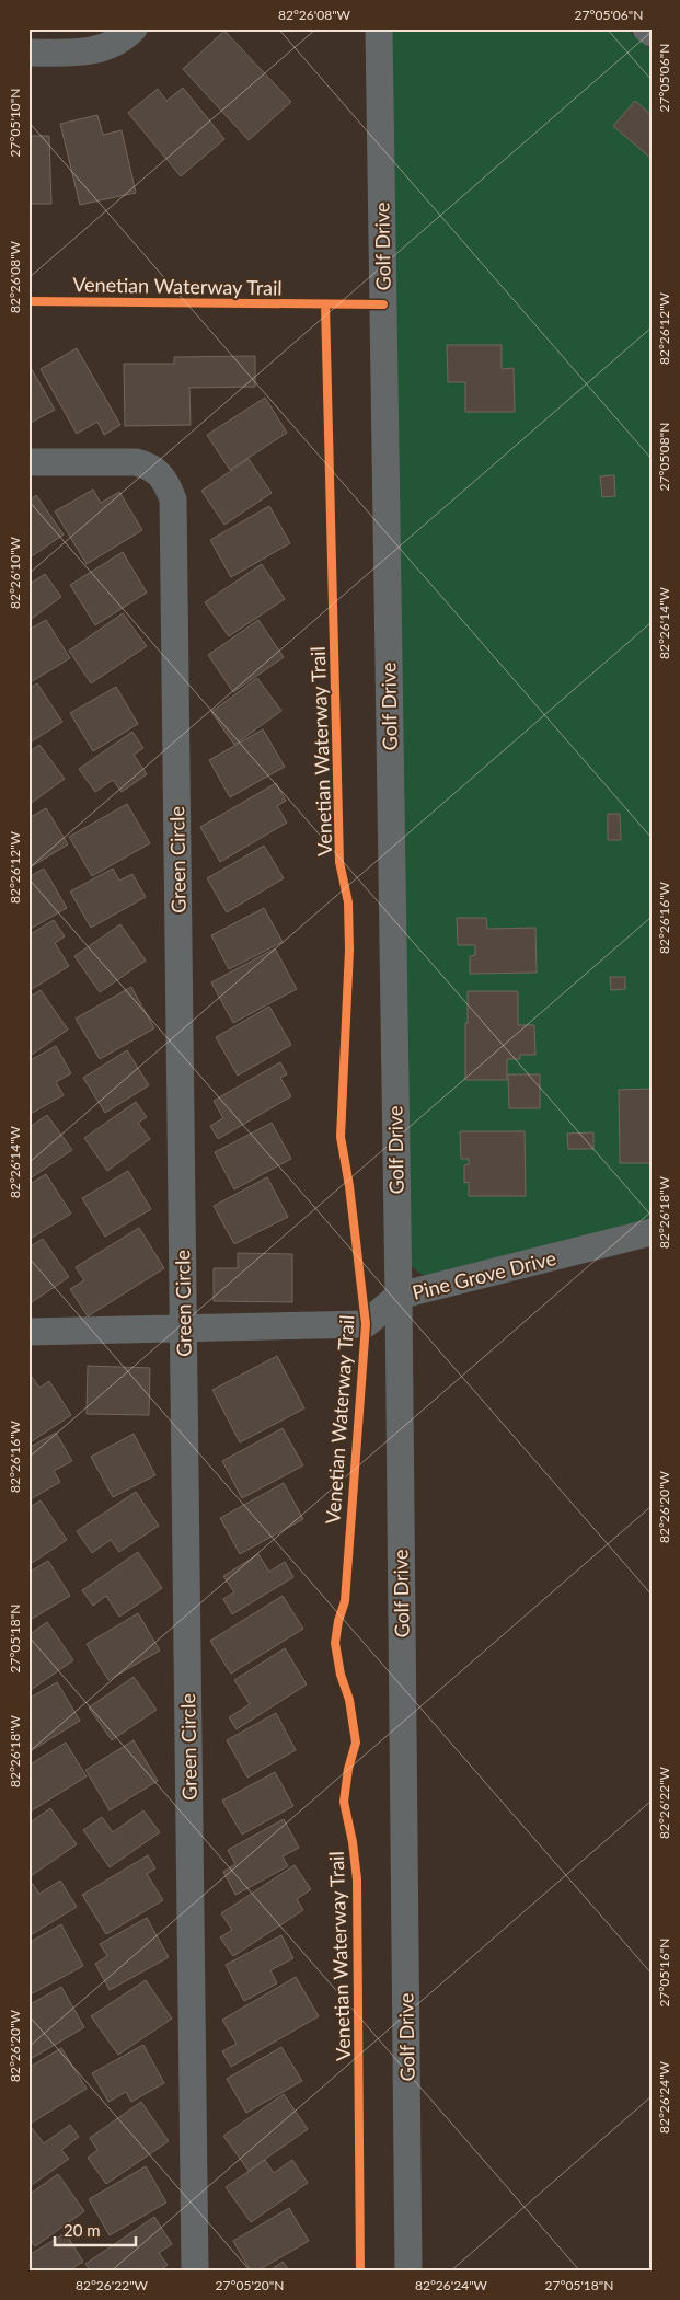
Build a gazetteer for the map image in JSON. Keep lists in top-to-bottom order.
{
  "streets": {
    "street": ["Golf Drive", "Green Circle", "Pine Grove Drive"],
    "cycle path": ["Venetian Waterway Trail"]
  },
  "crossings": [
    ["Golf Drive", "Pine Grove Drive"],
    ["Green Circle", "Pine Grove Drive"]
  ],
  "scale_bar": "20 m",
  "coordinates": [
    "82°26'08\"W",
    "27°05'06\"N",
    "27°05'10\"N",
    "82°26'12\"W",
    "27°05'08\"N",
    "82°26'10\"W",
    "82°26'14\"W",
    "82°26'16\"W",
    "82°26'18\"W",
    "82°26'20\"W",
    "27°05'18\"N",
    "82°26'22\"W",
    "27°05'16\"N",
    "82°26'24\"W",
    "27°05'20\"N"
  ]
}
